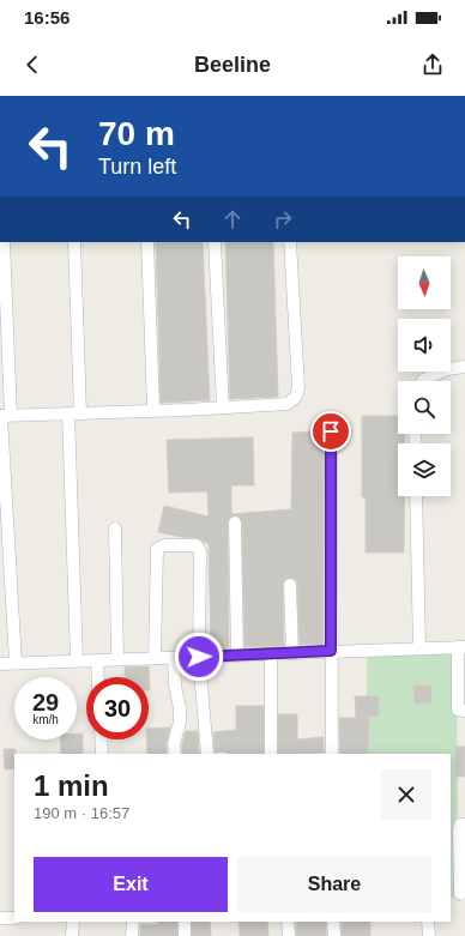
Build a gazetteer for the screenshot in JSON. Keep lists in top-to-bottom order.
{
  "north": "bottom",
  "page": {
    "status": "16:56",
    "header": "Beeline",
    "turn": ["70 m", "Turn left"],
    "speed": "29 km/h",
    "limit": "30",
    "heading": ["1 min", "190 m · 16:57"],
    "buttons": ["Exit", "Share"]
  }
}
